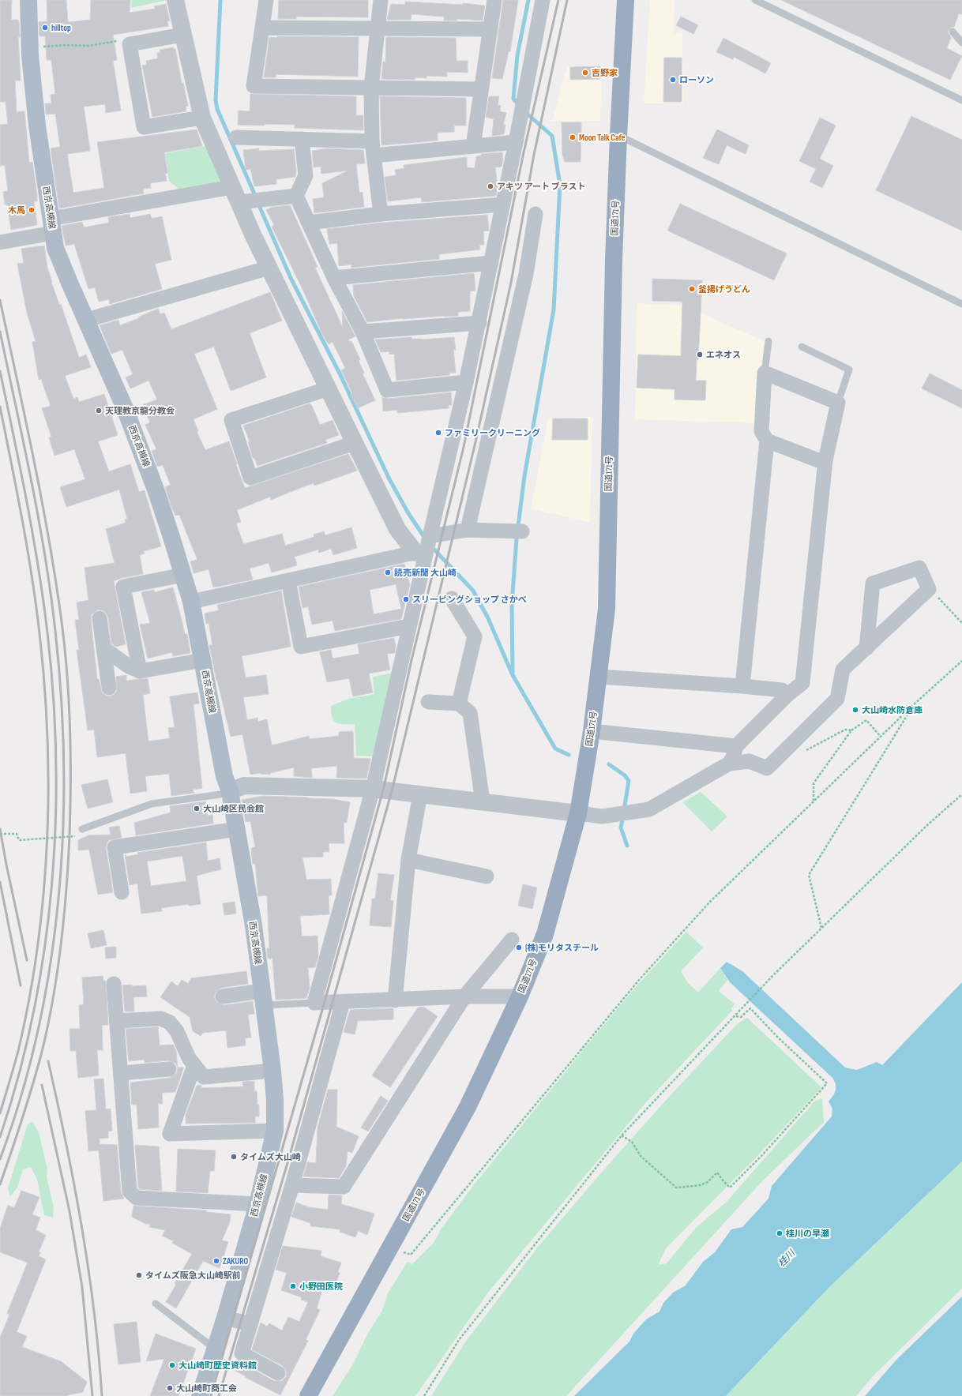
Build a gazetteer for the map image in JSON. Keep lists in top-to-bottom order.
{
  "streets": {
    "highway": ["国道171号"],
    "main road": ["西京高槻線"]
  },
  "water": ["桂川"],
  "places": [
    "hilltop",
    "吉野家",
    "ローソン",
    "Moon Talk Cafe",
    "アキツ アート ブラスト",
    "木馬",
    "釜揚げうどん",
    "エネオス",
    "天理教京龍分教会",
    "ファミリークリーニング",
    "読売新聞 大山崎",
    "スリーピングショップ さかべ",
    "大山崎水防倉庫",
    "大山崎区民会館",
    "(株)モリタスチール",
    "タイムズ大山崎",
    "桂川の早瀬",
    "ZAKURO",
    "タイムズ阪急大山崎駅前",
    "小野田医院",
    "大山崎町歴史資料館",
    "大山崎町商工会"
  ]
}
